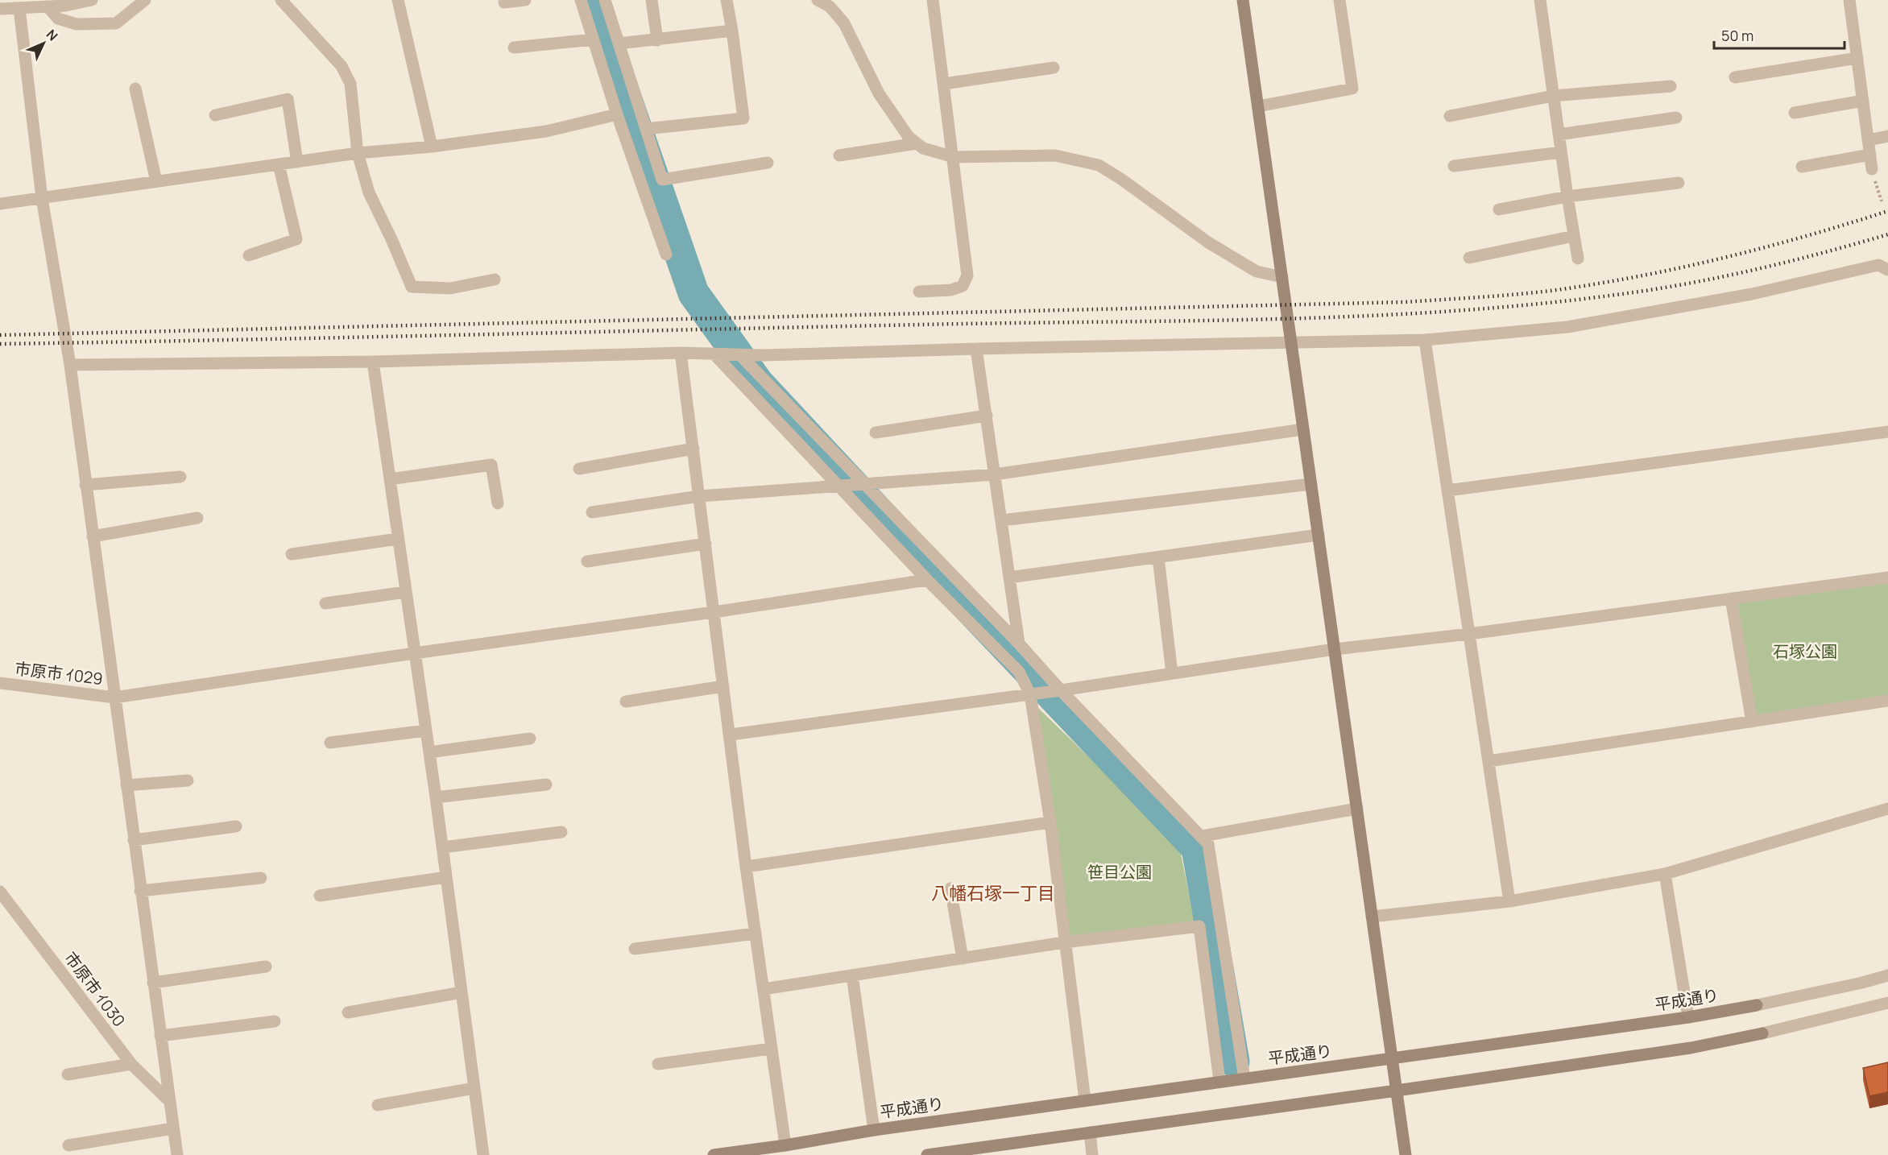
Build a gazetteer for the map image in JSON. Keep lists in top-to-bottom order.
{
  "streets": {
    "street": ["市原市 ｲ029", "市原市 ｲ030", "平成通り"]
  },
  "districts": ["八幡石塚一丁目"],
  "parks": ["石塚公園", "笹目公園"],
  "scale_bar": "50 m",
  "north": "top right"
}
